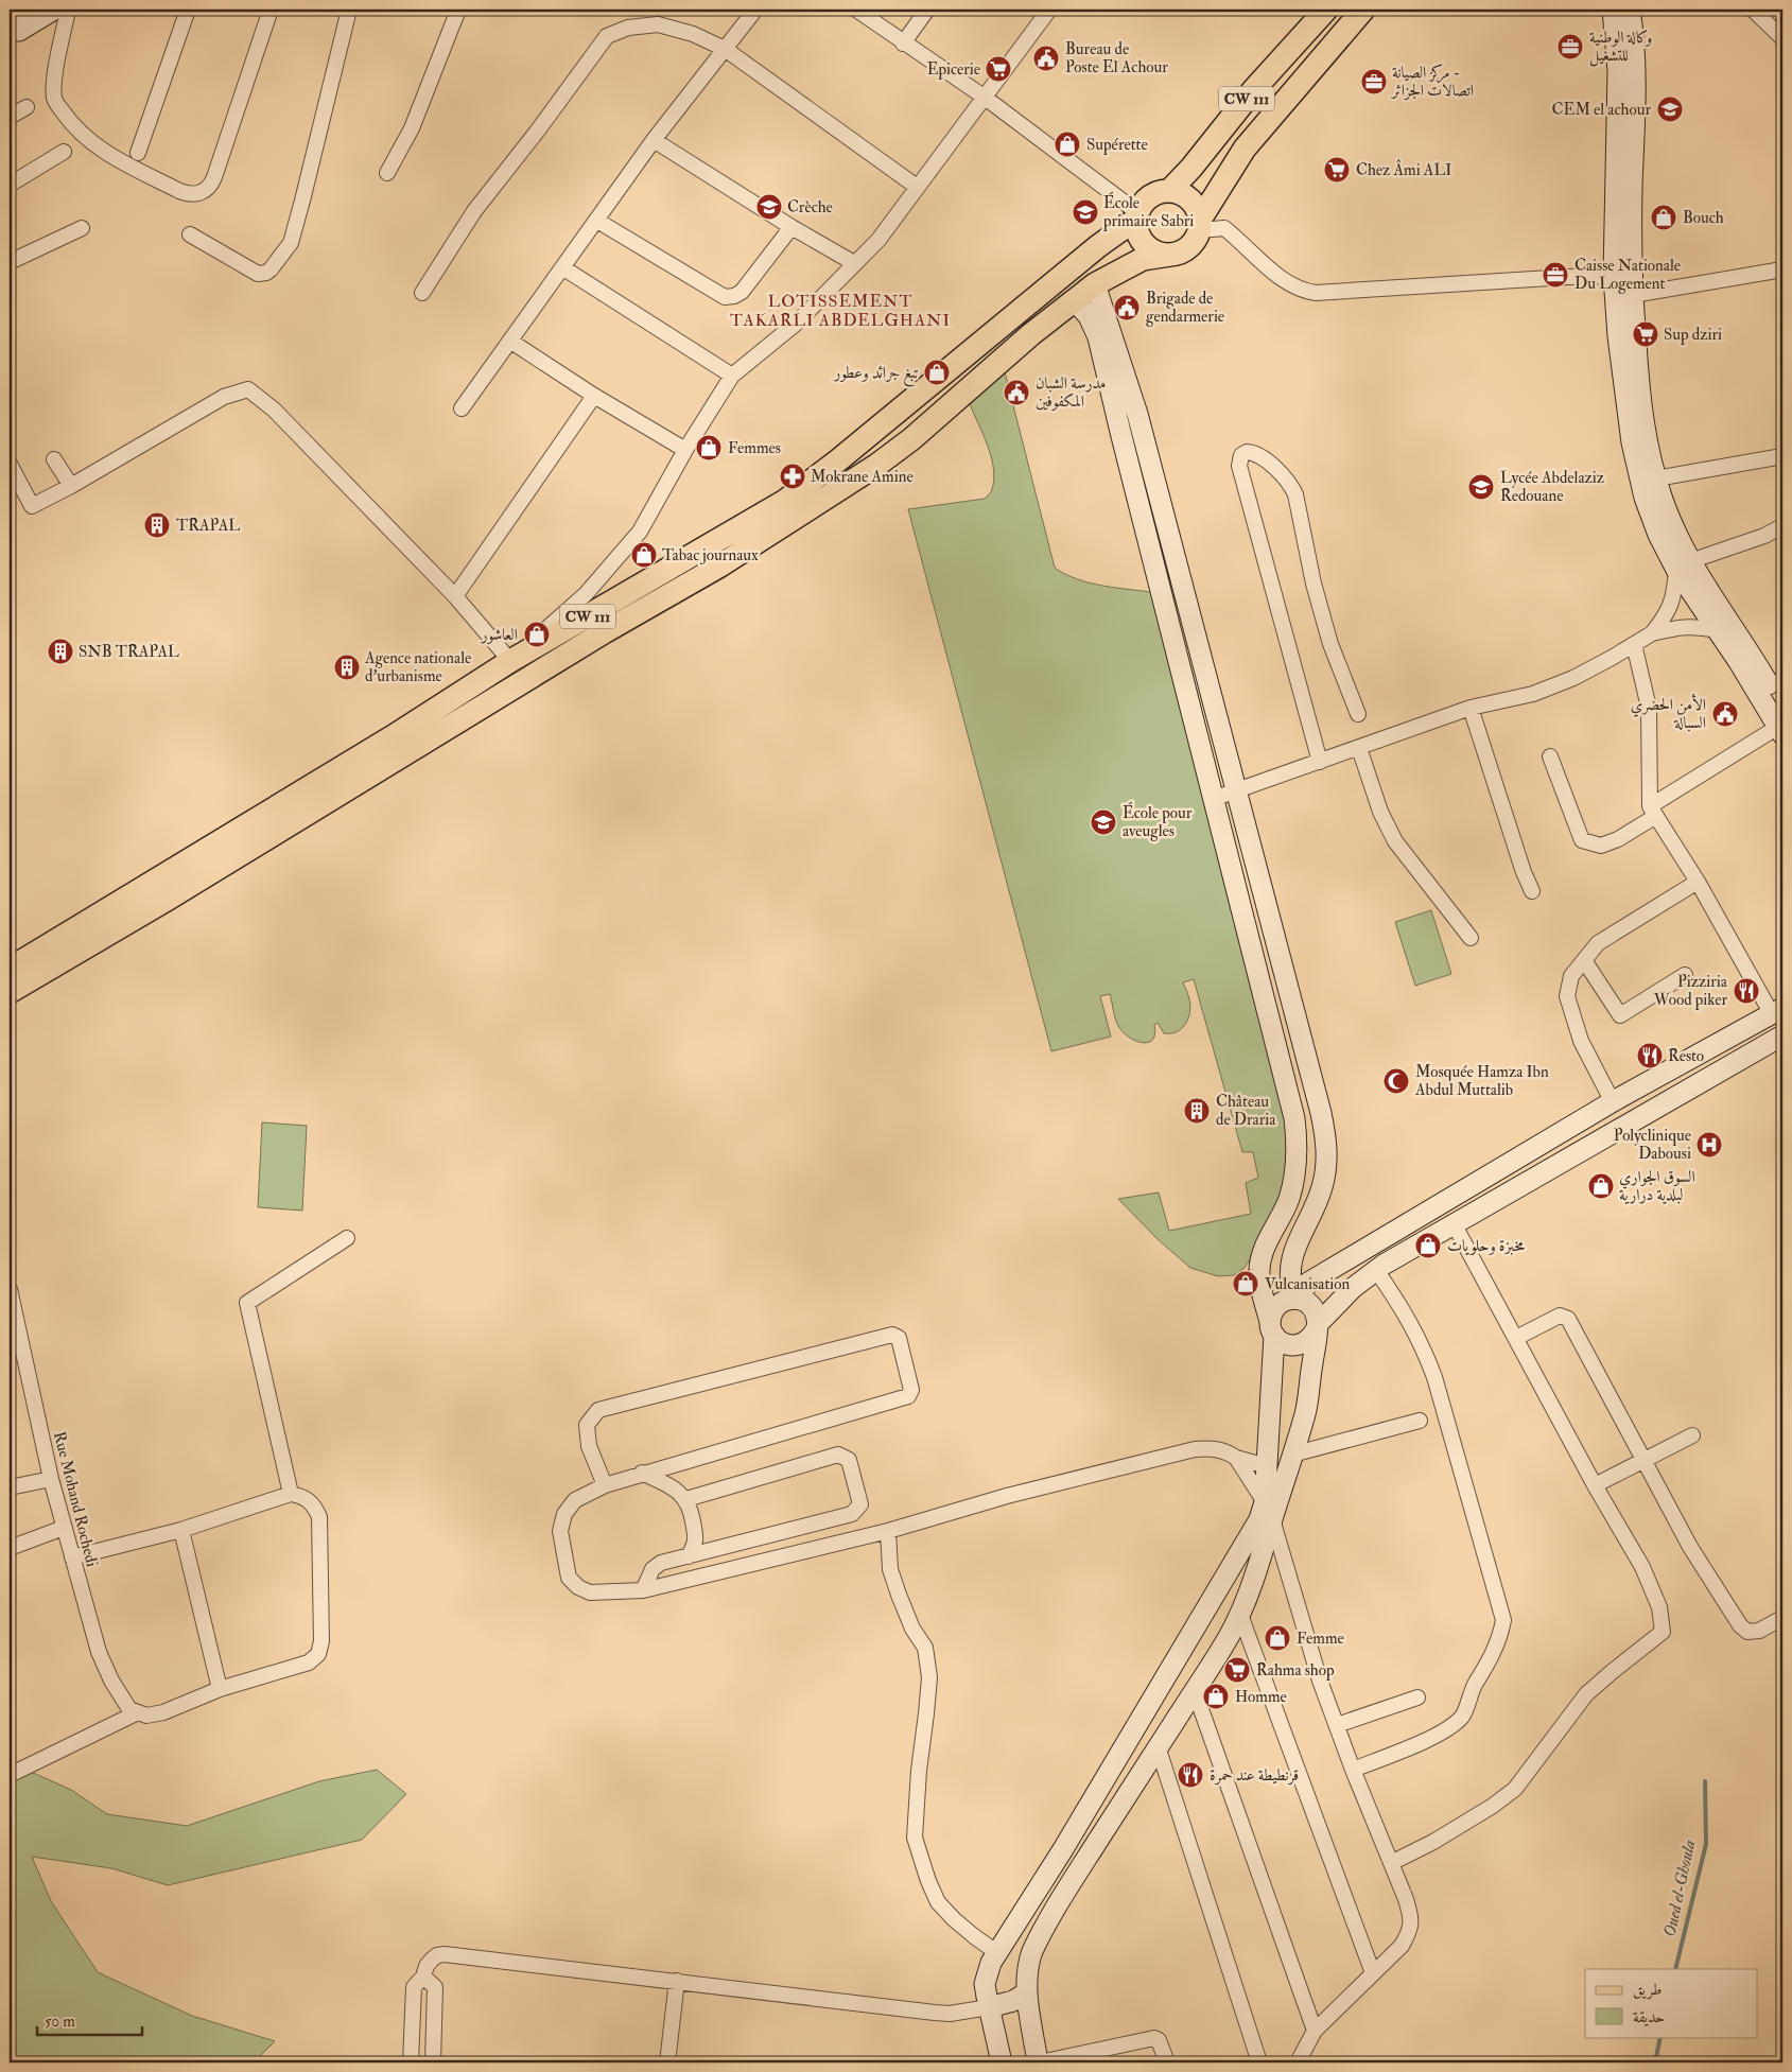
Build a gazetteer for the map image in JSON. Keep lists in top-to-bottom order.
{
  "streets": {
    "main road": ["CW 111"],
    "street": ["Rue Mohand Rochedi"]
  },
  "districts": ["LOTISSEMENT TAKARLI ABDELGHANI"],
  "water": ["Oued el-Ghoula"],
  "places": {
    "office": ["وكالة الوطنية للتشغيل", "مركز الصيانة - اتصالات الجزائر", "Caisse Nationale Du Logement"],
    "public building": [
      "Bureau de Poste El Achour",
      "Brigade de gendarmerie",
      "مدرسة الشبان المكفوفين",
      "الأمن الحضري السبالة"
    ],
    "supermarket": [
      "Epicerie",
      "Chez Âmi ALI",
      "Sup dziri",
      "Rahma shop"
    ],
    "school or university": [
      "CEM el achour",
      "Crèche",
      "École primaire Sabri",
      "Lycée Abdelaziz Redouane",
      "École pour aveugles"
    ],
    "shop": [
      "Supérette",
      "Bouch",
      "تبغ جرائد وعطور",
      "Femmes",
      "Tabac journaux",
      "العاشور",
      "السوق الجواري لبلدية درارية",
      "مخبزة وحلويات",
      "Vulcanisation",
      "Femme",
      "Homme"
    ],
    "pharmacy": ["Mokrane Amine"],
    "building": [
      "TRAPAL",
      "SNB TRAPAL",
      "Agence nationale d'urbanisme",
      "Château de Draria"
    ],
    "restaurant": ["Pizziria Wood piker", "Resto", "قرنطيطة عند حمرة"],
    "mosque": ["Mosquée Hamza Ibn Abdul Muttalib"],
    "hospital": ["Polyclinique Dabousi"]
  },
  "legend": ["طريق", "حديقة"],
  "scale_bar": "50 m"
}
